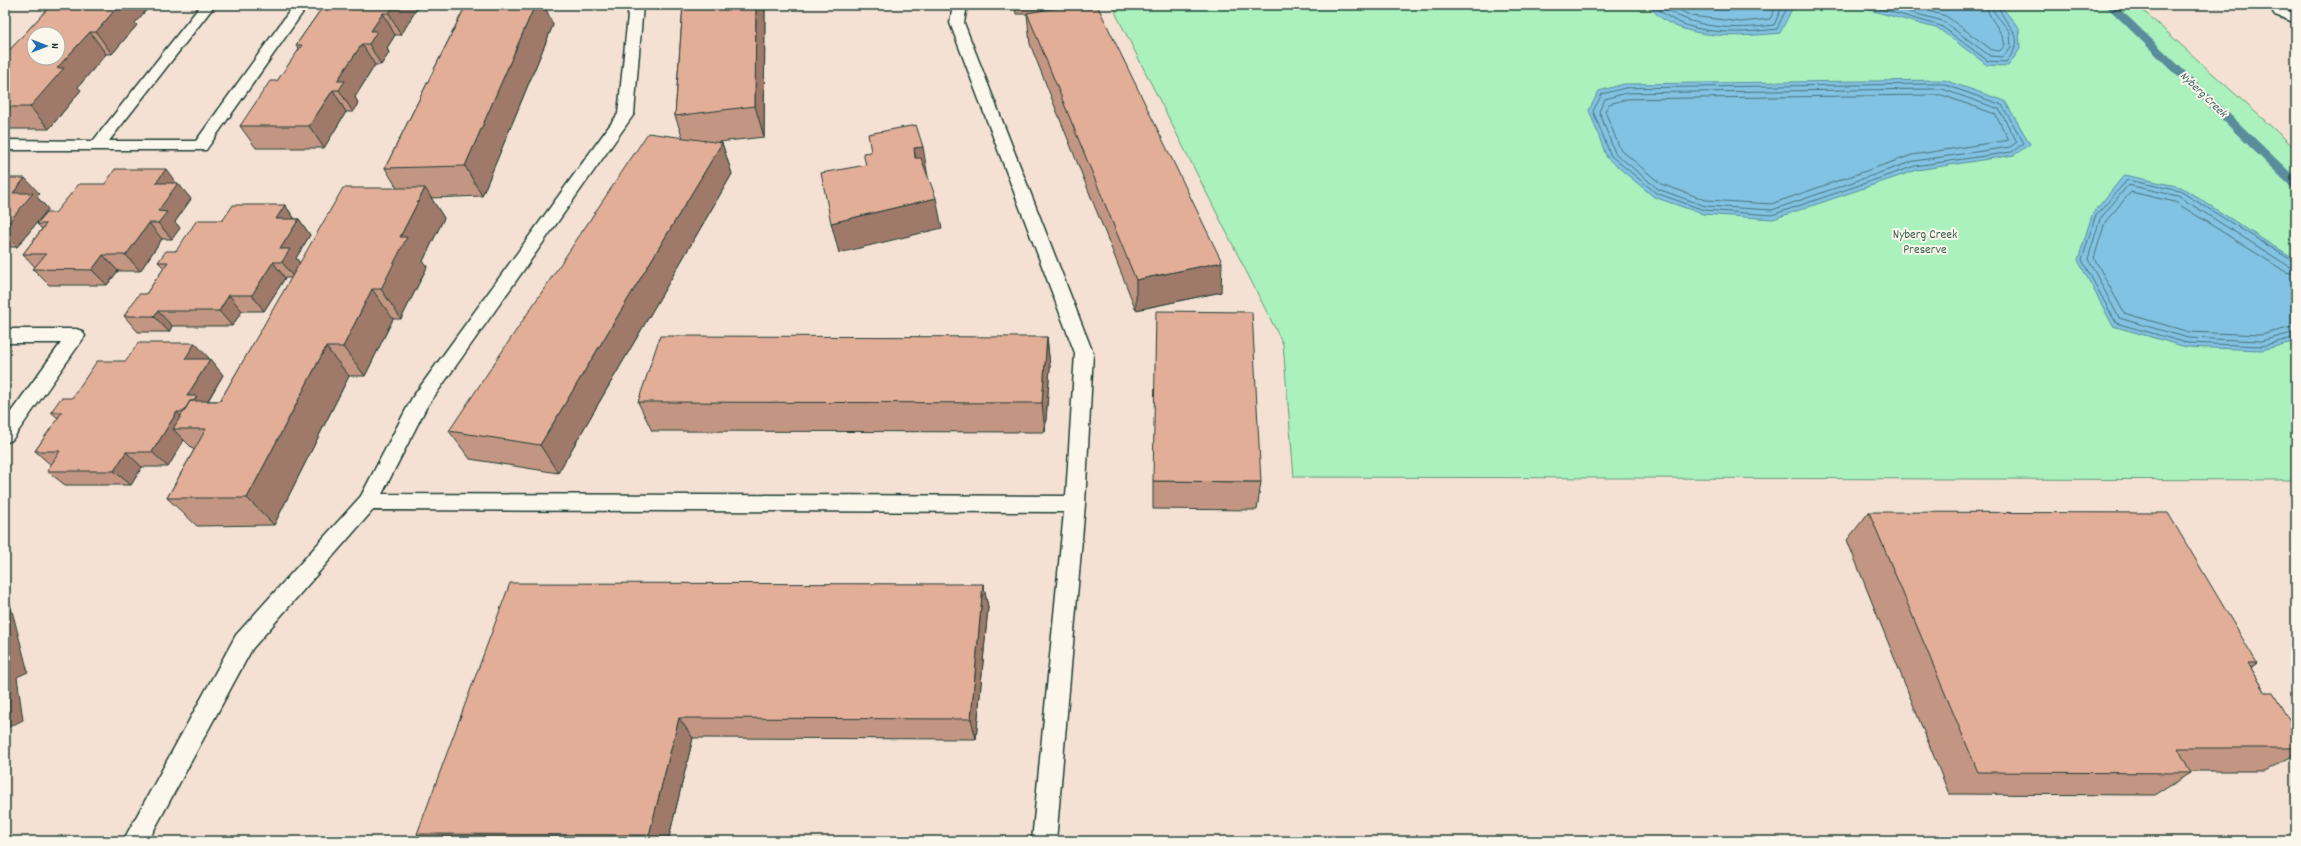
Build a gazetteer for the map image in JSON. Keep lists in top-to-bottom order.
{
  "water": ["Nyberg Creek"],
  "parks": ["Nyberg Creek Preserve"],
  "north": "right"
}
